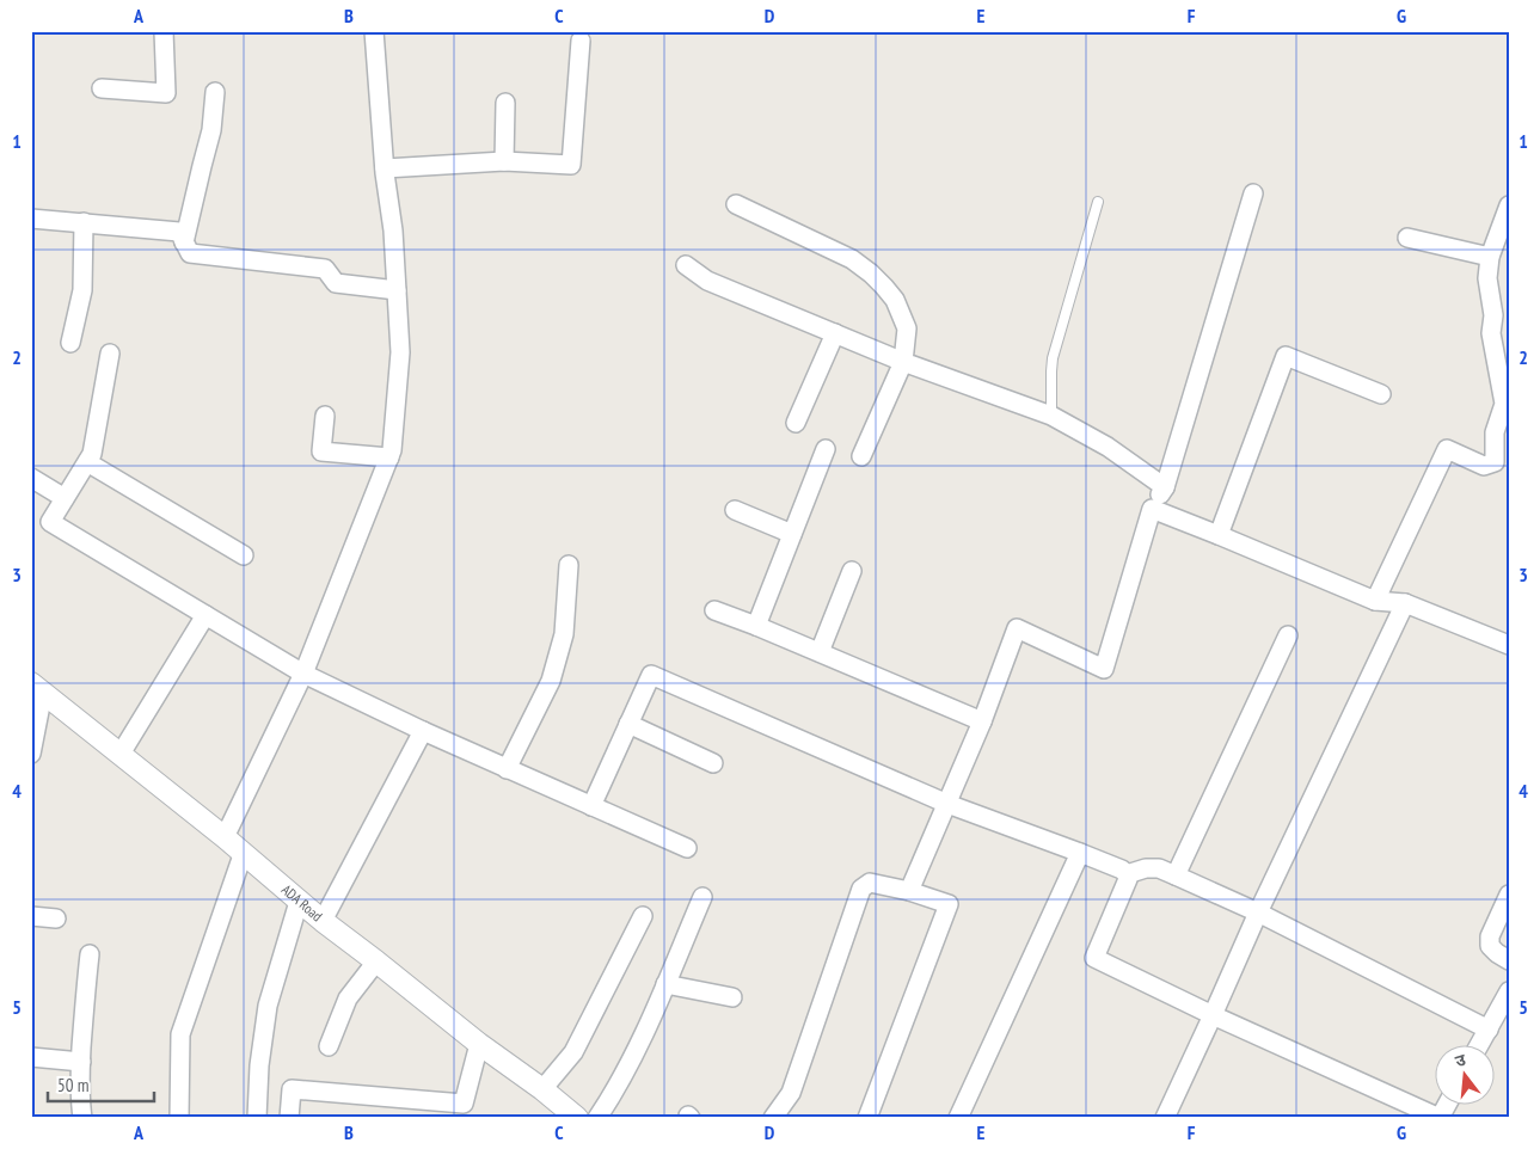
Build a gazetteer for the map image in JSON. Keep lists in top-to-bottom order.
{
  "streets": {
    "street": ["ADA Road"]
  },
  "scale_bar": "50 m",
  "north": "top",
  "grid": {
    "columns": [
      "A",
      "B",
      "C",
      "D",
      "E",
      "F",
      "G"
    ],
    "rows": [
      "1",
      "2",
      "3",
      "4",
      "5"
    ]
  }
}
